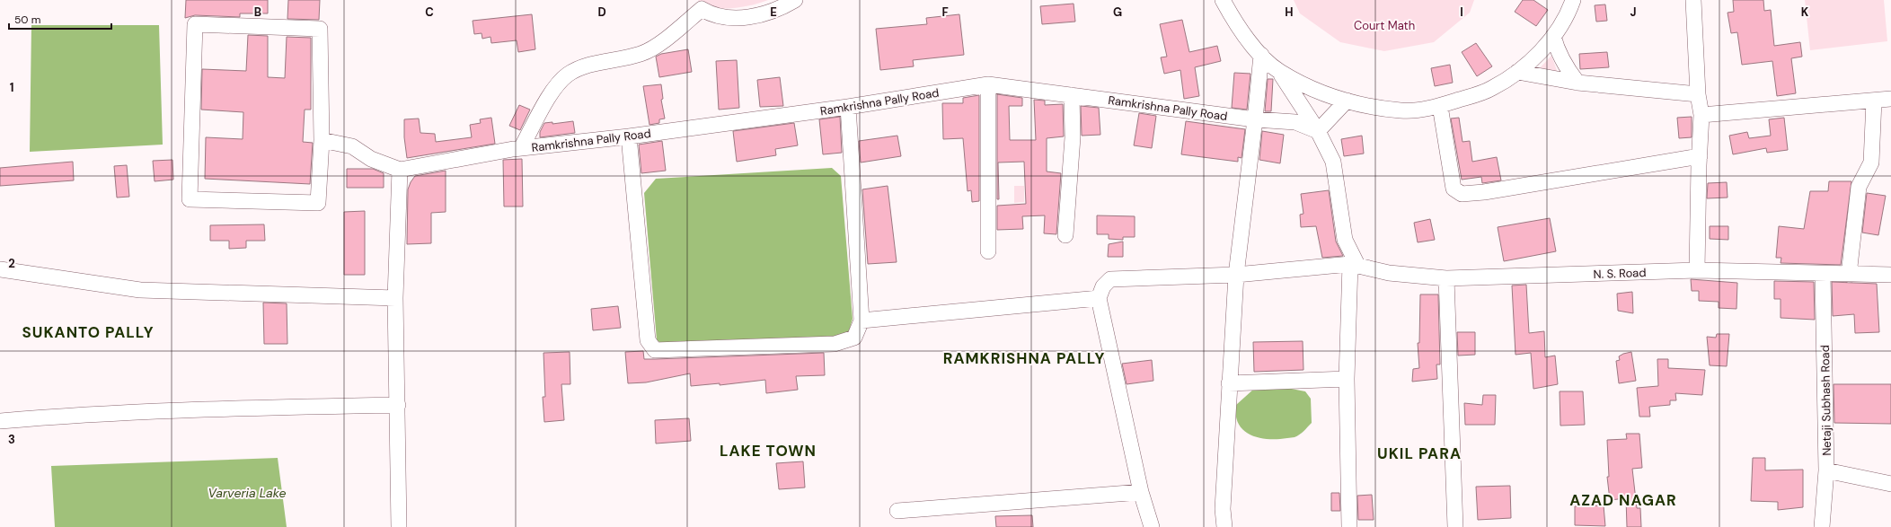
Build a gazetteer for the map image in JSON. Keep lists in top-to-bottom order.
{
  "streets": {
    "street": ["Ramkrishna Pally Road", "N. S. Road", "Netaji Subhash Road"]
  },
  "crossings": [
    ["N. S. Road", "Netaji Subhash Road"]
  ],
  "districts": [
    "SUKANTO PALLY",
    "RAMKRISHNA PALLY",
    "LAKE TOWN",
    "UKIL PARA",
    "AZAD NAGAR"
  ],
  "water": ["Varveria Lake"],
  "parks": ["Court Math"],
  "scale_bar": "50 m",
  "grid": {
    "columns": [
      "B",
      "C",
      "D",
      "E",
      "F",
      "G",
      "H",
      "I",
      "J",
      "K"
    ],
    "rows": ["1", "2", "3"]
  }
}
